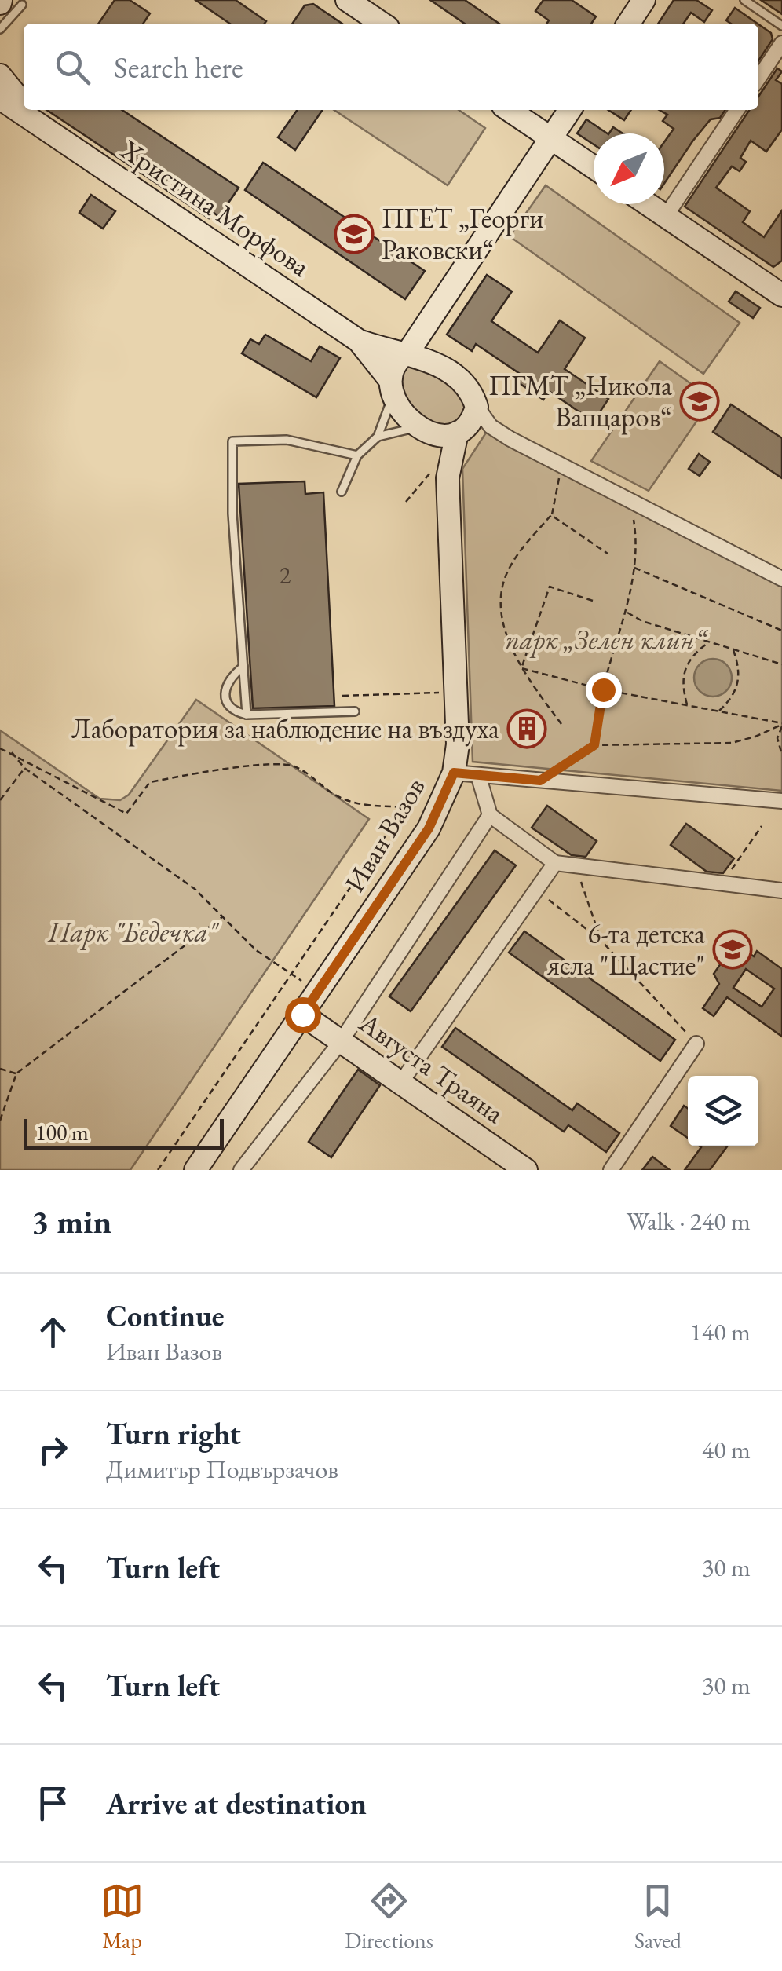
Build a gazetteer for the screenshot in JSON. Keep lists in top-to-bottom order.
{
  "streets": {
    "main road": ["Христина Морфова", "Иван Вазов", "Августа Траяна"]
  },
  "crossings": [
    ["Христина Морфова", "Иван Вазов"],
    ["Иван Вазов", "Августа Траяна"]
  ],
  "parks": ["парк „Зелен клин“", "Парк \"Бедечка\""],
  "places": {
    "school or university": ["ПГЕТ „Георги Раковски“", "ПГМТ „Никола Вапцаров“", "6-та детска ясла \"Щастие\""],
    "building": ["Лаборатория за наблюдение на въздуха"]
  },
  "house_numbers": ["2"],
  "scale_bar": "100 m",
  "north": "bottom left",
  "page": {
    "search": "Search here",
    "scale": "100 m",
    "heading": ["3 min", "Walk · 240 m"],
    "list": [
      ["Continue", "Иван Вазов", "140 m"],
      ["Turn right", "Димитър Подвързачов", "40 m"],
      ["Turn left", "30 m"],
      ["Turn left", "30 m"],
      "Arrive at destination"
    ],
    "nav": ["Map", "Directions", "Saved"]
  }
}
